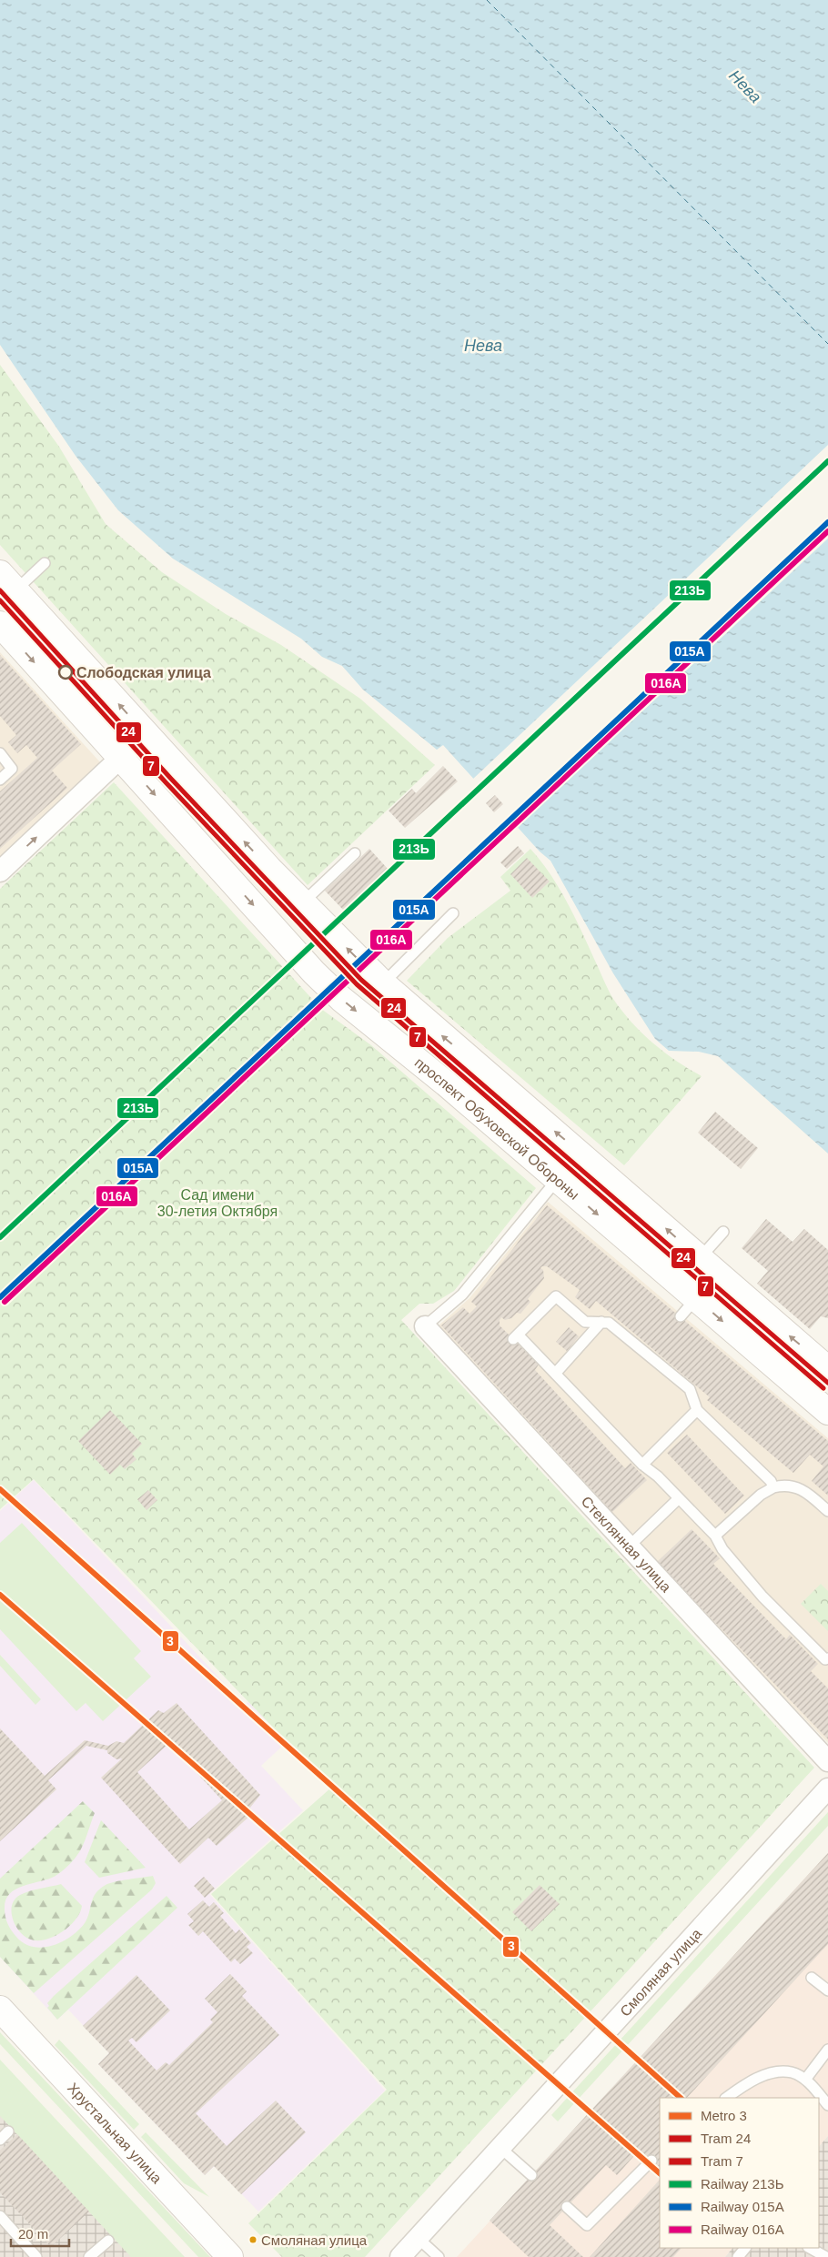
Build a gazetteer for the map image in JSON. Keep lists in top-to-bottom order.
{
  "streets": {
    "main road": ["проспект Обуховской Обороны", "Хрустальная улица"],
    "street": ["Стеклянная улица", "Смоляная улица"]
  },
  "water": ["Нева"],
  "parks": ["Сад имени 30-летия Октября"],
  "places": ["Слободская улица", "Смоляная улица"],
  "lines": [
    "rail line 213Ь",
    "rail line 015А",
    "rail line 016А",
    "tram line 24",
    "tram line 7",
    "metro line 3"
  ],
  "legend": [
    "Metro 3",
    "Tram 24",
    "Tram 7",
    "Railway 213Ь",
    "Railway 015А",
    "Railway 016А"
  ],
  "scale_bar": "20 m"
}
